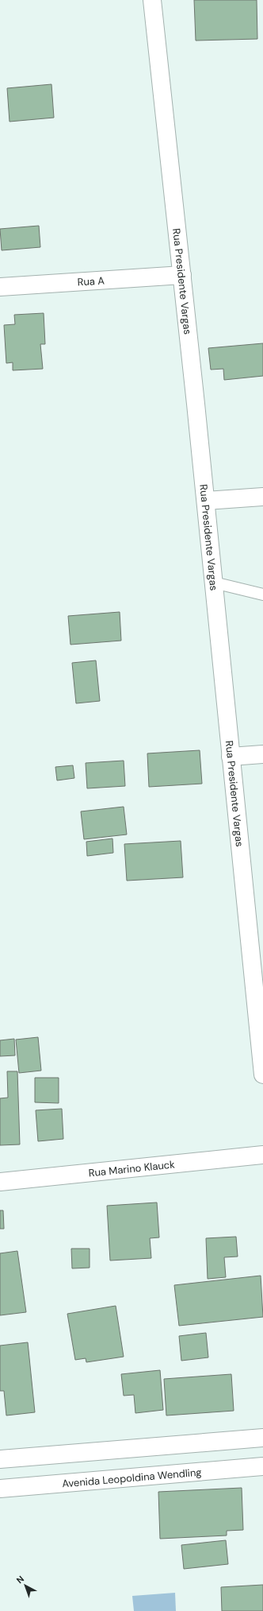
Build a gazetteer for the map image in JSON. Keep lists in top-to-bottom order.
{
  "streets": {
    "main road": [
      "Rua A",
      "Rua Presidente Vargas",
      "Rua Marino Klauck",
      "Avenida Leopoldina Wendling"
    ]
  },
  "crossings": [
    ["Rua A", "Rua Presidente Vargas"]
  ],
  "north": "top left"
}
